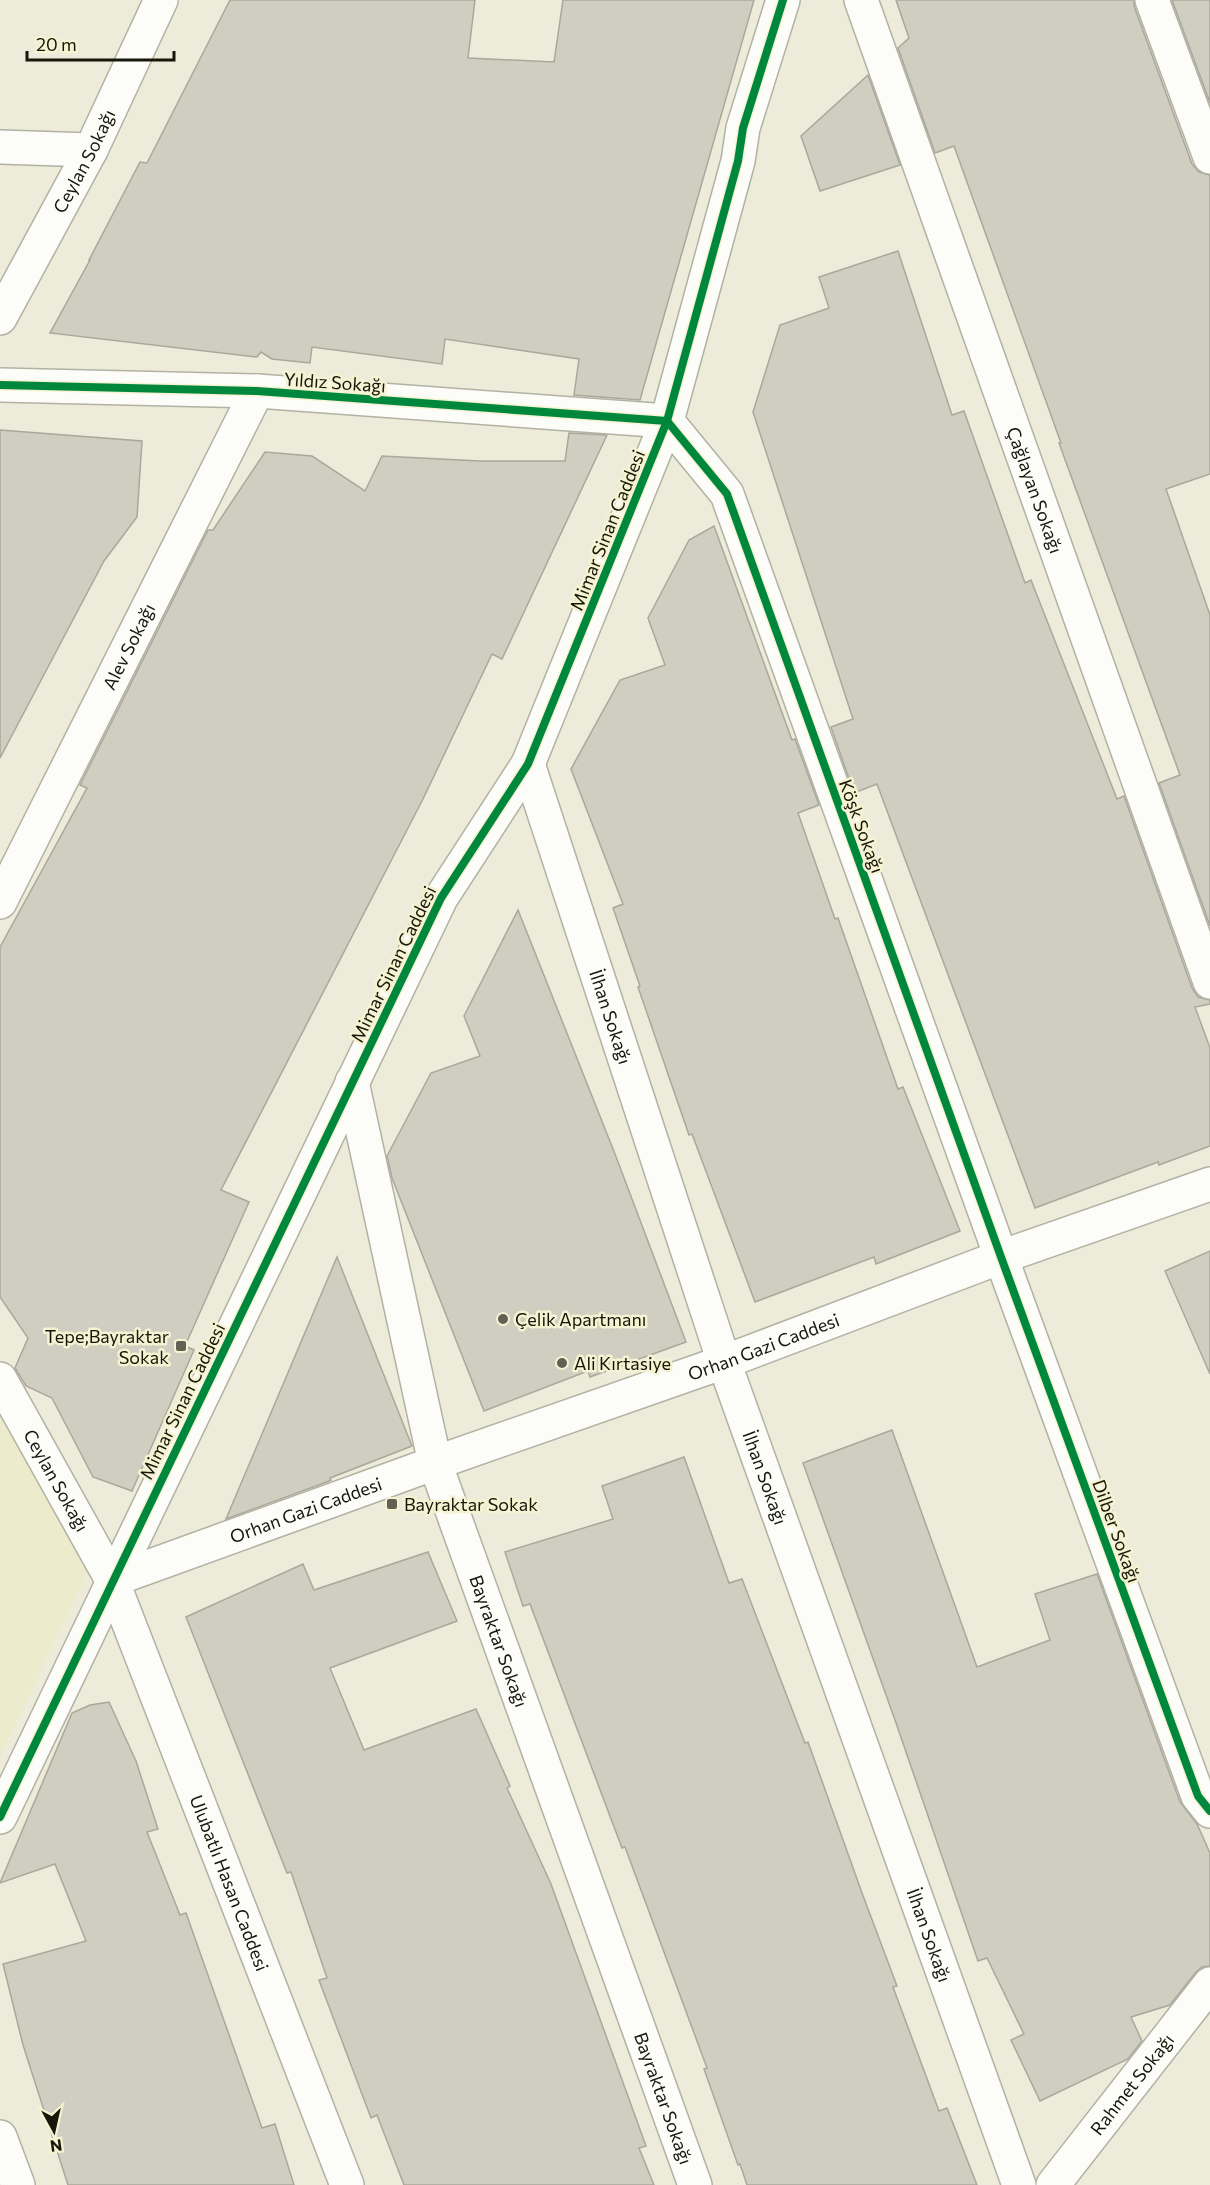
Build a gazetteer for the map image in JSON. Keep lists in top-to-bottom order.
{
  "streets": {
    "street": [
      "Ceylan Sokağı",
      "Yıldız Sokağı",
      "Çağlayan Sokağı",
      "Mimar Sinan Caddesi",
      "Alev Sokağı",
      "Köşk Sokağı",
      "İlhan Sokağı",
      "Orhan Gazi Caddesi",
      "Dilber Sokağı",
      "Bayraktar Sokağı",
      "Ulubatlı Hasan Caddesi",
      "Rahmet Sokağı"
    ]
  },
  "crossings": [
    ["Ceylan Sokağı", "Mimar Sinan Caddesi"],
    ["Ceylan Sokağı", "Orhan Gazi Caddesi"],
    ["Ceylan Sokağı", "Ulubatlı Hasan Caddesi"],
    ["Yıldız Sokağı", "Mimar Sinan Caddesi"],
    ["Yıldız Sokağı", "Alev Sokağı"],
    ["Yıldız Sokağı", "Köşk Sokağı"],
    ["Mimar Sinan Caddesi", "Köşk Sokağı"],
    ["Mimar Sinan Caddesi", "İlhan Sokağı"],
    ["Mimar Sinan Caddesi", "Orhan Gazi Caddesi"],
    ["Mimar Sinan Caddesi", "Bayraktar Sokağı"],
    ["Mimar Sinan Caddesi", "Ulubatlı Hasan Caddesi"],
    ["Köşk Sokağı", "Orhan Gazi Caddesi"],
    ["Köşk Sokağı", "Dilber Sokağı"],
    ["İlhan Sokağı", "Orhan Gazi Caddesi"],
    ["Orhan Gazi Caddesi", "Dilber Sokağı"],
    ["Orhan Gazi Caddesi", "Bayraktar Sokağı"],
    ["Orhan Gazi Caddesi", "Ulubatlı Hasan Caddesi"]
  ],
  "places": {
    "other": ["Çelik Apartmanı", "Ali Kırtasiye"],
    "transit": ["Tepe;Bayraktar Sokak", "Bayraktar Sokak"]
  },
  "scale_bar": "20 m",
  "north": "bottom"
}
